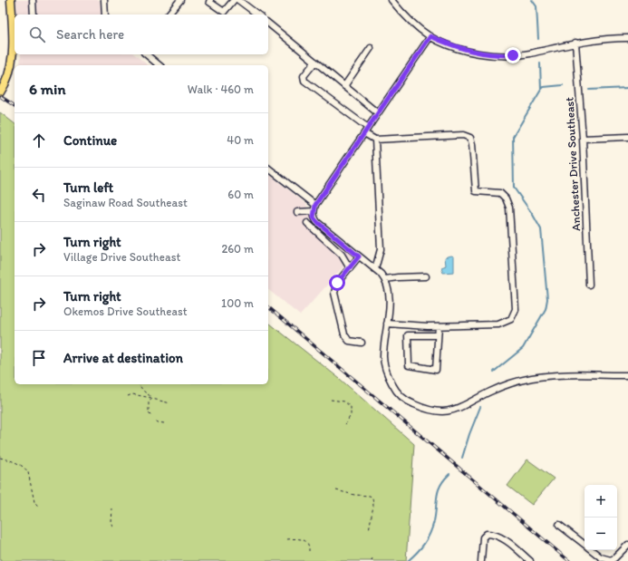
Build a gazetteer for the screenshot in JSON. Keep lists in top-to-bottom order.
{
  "streets": {
    "street": ["Anchester Drive Southeast"]
  },
  "page": {
    "search": "Search here",
    "heading": ["6 min", "Walk · 460 m"],
    "list": [
      ["Continue", "40 m"],
      ["Turn left", "Saginaw Road Southeast", "60 m"],
      ["Turn right", "Village Drive Southeast", "260 m"],
      ["Turn right", "Okemos Drive Southeast", "100 m"],
      "Arrive at destination"
    ],
    "map_buttons": ["+", "−"]
  }
}
